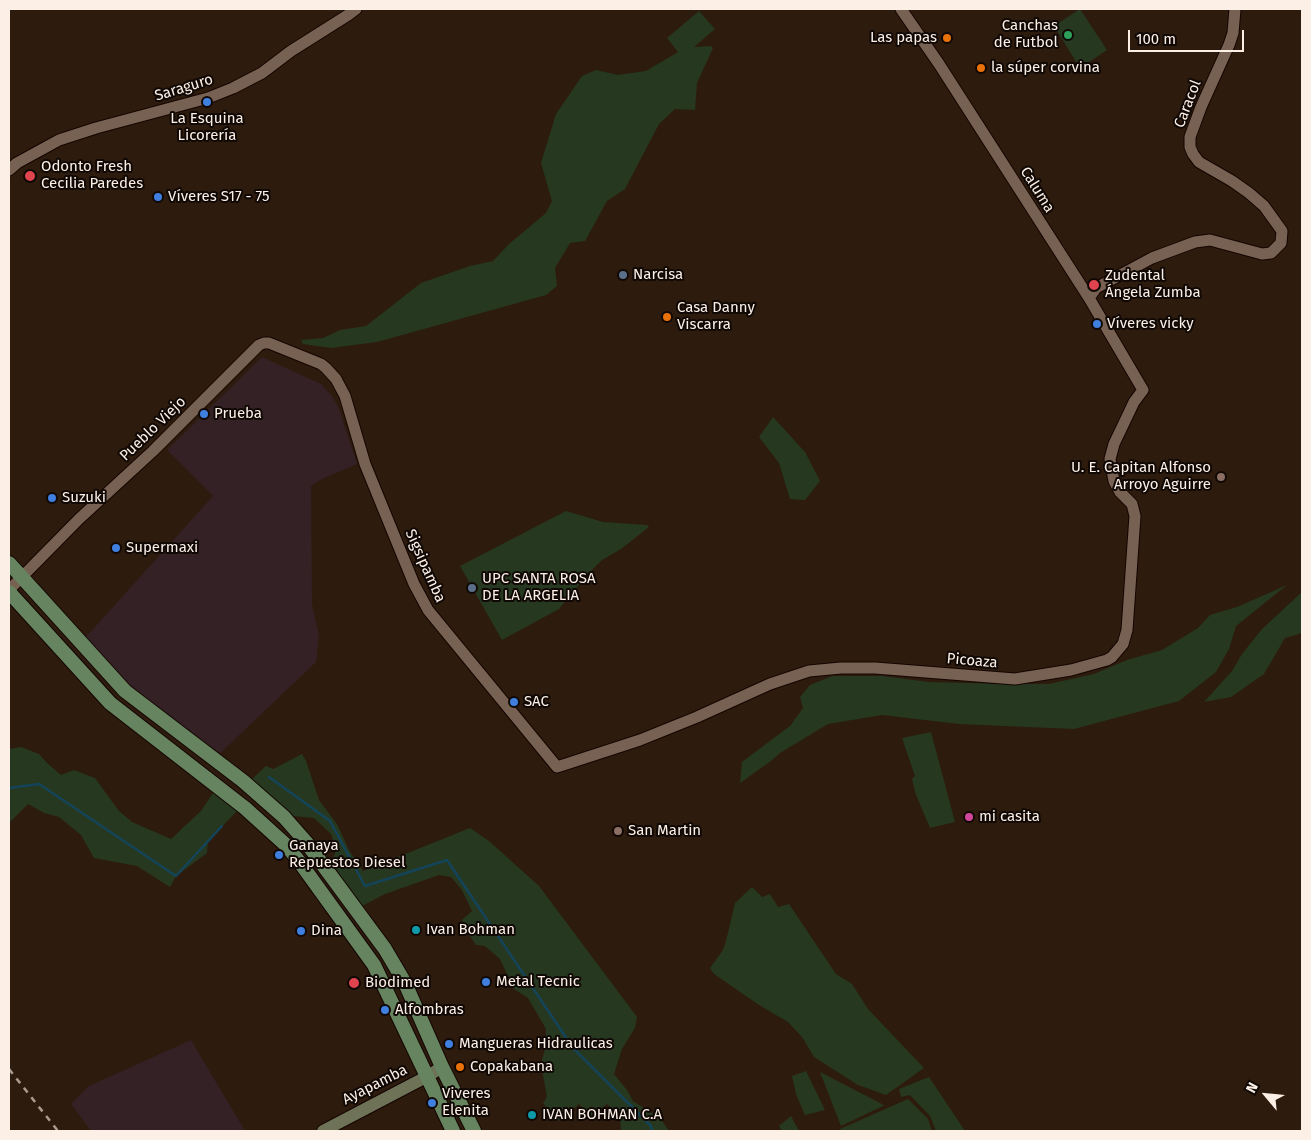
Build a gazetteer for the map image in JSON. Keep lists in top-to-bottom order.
{
  "streets": {
    "main road": ["Ayapamba"],
    "street": [
      "Saraguro",
      "Caracol",
      "Caluma",
      "Pueblo Viejo",
      "Sigsipamba",
      "Picoaza"
    ]
  },
  "crossings": [
    ["Caracol", "Caluma"],
    ["Caluma", "Picoaza"],
    ["Pueblo Viejo", "Sigsipamba"],
    ["Sigsipamba", "Picoaza"]
  ],
  "places": [
    "Canchas de Futbol",
    "Las papas",
    "la súper corvina",
    "La Esquina Licorería",
    "Odonto Fresh Cecilia Paredes",
    "Víveres S17 - 75",
    "Narcisa",
    "Zudental Ángela Zumba",
    "Casa Danny Viscarra",
    "Víveres vicky",
    "Prueba",
    "U. E. Capitan Alfonso Arroyo Aguirre",
    "Suzuki",
    "Supermaxi",
    "UPC SANTA ROSA DE LA ARGELIA",
    "SAC",
    "mi casita",
    "San Martin",
    "Ganaya Repuestos Diesel",
    "Ivan Bohman",
    "Dina",
    "Metal Tecnic",
    "Biodimed",
    "Alfombras",
    "Mangueras Hidraulicas",
    "Copakabana",
    "Viveres Elenita",
    "IVAN BOHMAN C.A"
  ],
  "scale_bar": "100 m",
  "north": "top left"
}
